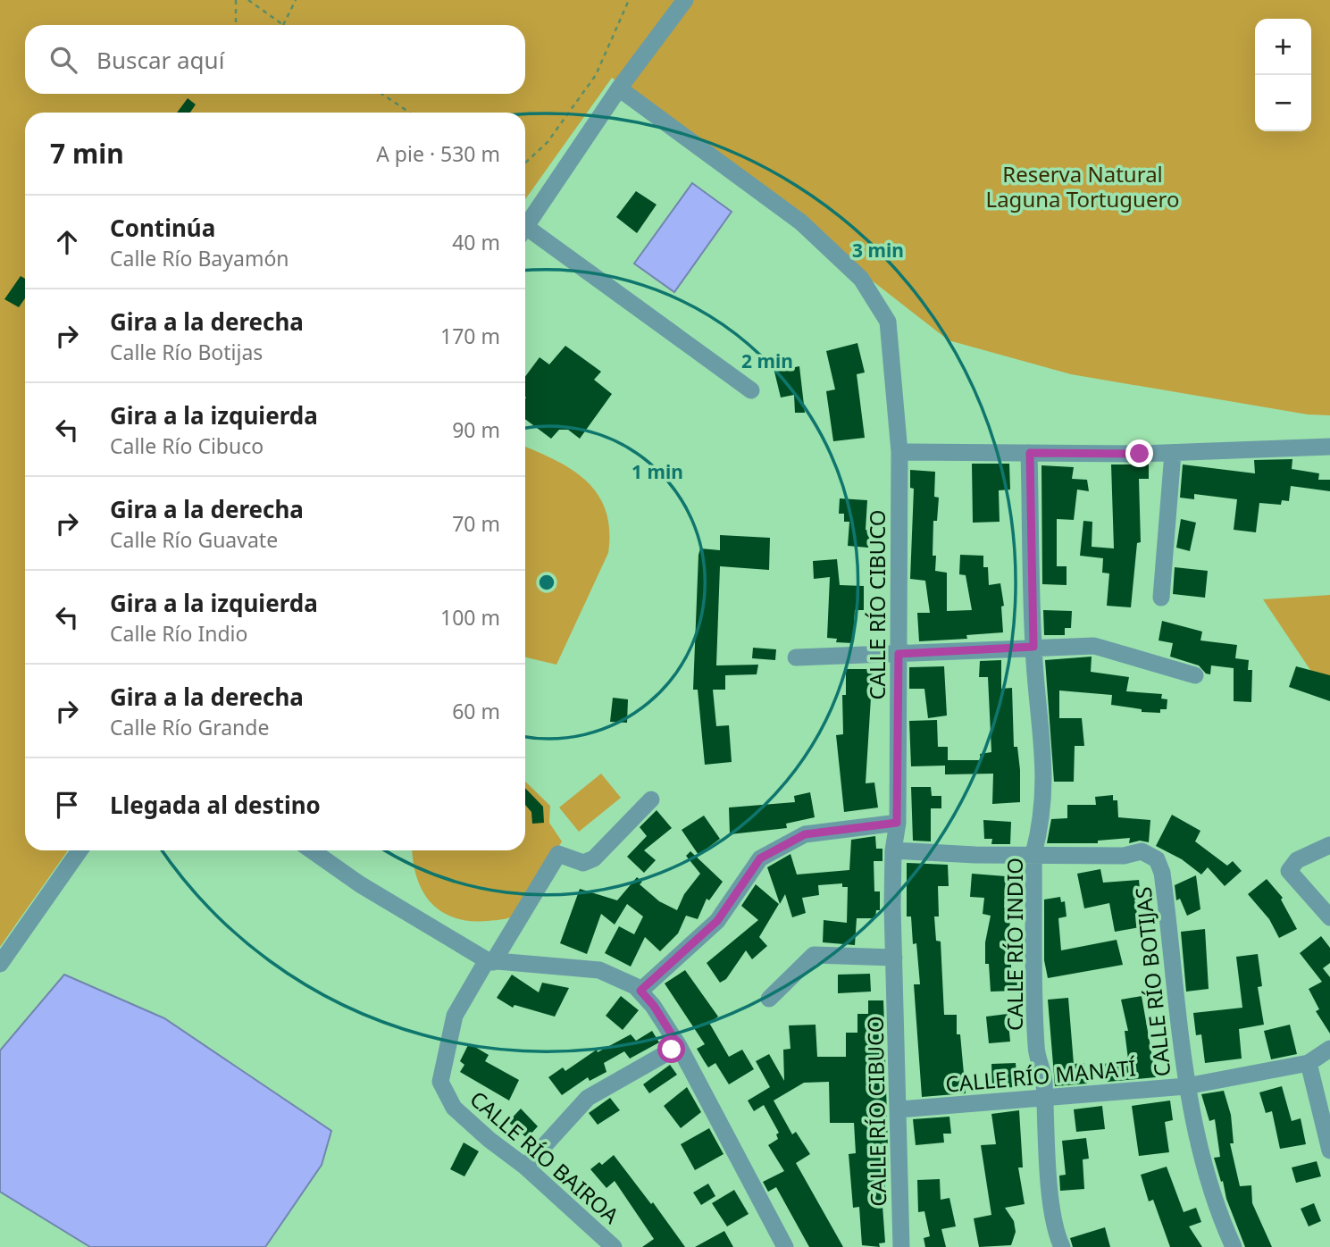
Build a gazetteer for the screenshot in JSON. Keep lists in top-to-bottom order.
{
  "streets": {
    "street": [
      "CALLE RÍO CIBUCO",
      "CALLE RÍO INDIO",
      "CALLE RÍO BOTIJAS",
      "CALLE RÍO MANATÍ",
      "CALLE RÍO BAIROA"
    ]
  },
  "crossings": [
    ["CALLE RÍO CIBUCO", "CALLE RÍO BOTIJAS"],
    ["CALLE RÍO CIBUCO", "CALLE RÍO MANATÍ"],
    ["CALLE RÍO INDIO", "CALLE RÍO BOTIJAS"],
    ["CALLE RÍO INDIO", "CALLE RÍO MANATÍ"],
    ["CALLE RÍO BOTIJAS", "CALLE RÍO MANATÍ"]
  ],
  "parks": ["Reserva Natural Laguna Tortuguero"],
  "page": {
    "map_buttons": ["+", "−"],
    "search": "Buscar aquí",
    "heading": ["7 min", "A pie · 530 m"],
    "list": [
      ["Continúa", "Calle Río Bayamón", "40 m"],
      ["Gira a la derecha", "Calle Río Botijas", "170 m"],
      ["Gira a la izquierda", "Calle Río Cibuco", "90 m"],
      ["Gira a la derecha", "Calle Río Guavate", "70 m"],
      ["Gira a la izquierda", "Calle Río Indio", "100 m"],
      ["Gira a la derecha", "Calle Río Grande", "60 m"],
      "Llegada al destino"
    ]
  },
  "rings": ["3 min", "2 min", "1 min"]
}
